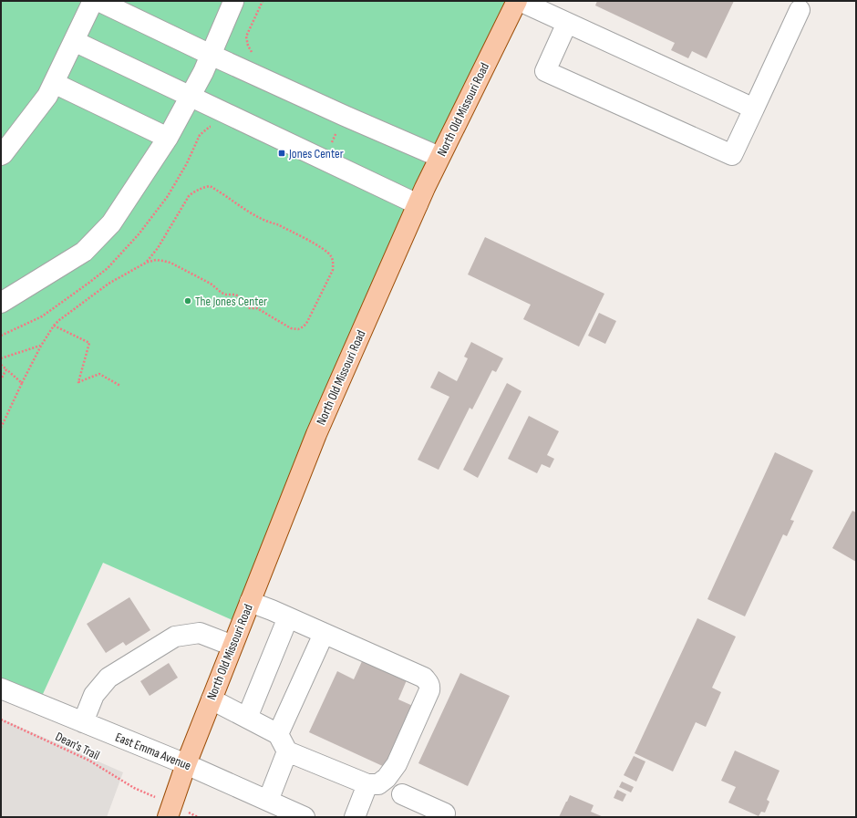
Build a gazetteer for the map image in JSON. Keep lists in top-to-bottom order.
{
  "streets": {
    "main road": ["North Old Missouri Road"],
    "street": ["East Emma Avenue"],
    "path": ["Dean's Trail"]
  },
  "crossings": [
    ["North Old Missouri Road", "East Emma Avenue"]
  ],
  "places": {
    "transit": ["Jones Center"],
    "other": ["The Jones Center"]
  }
}
